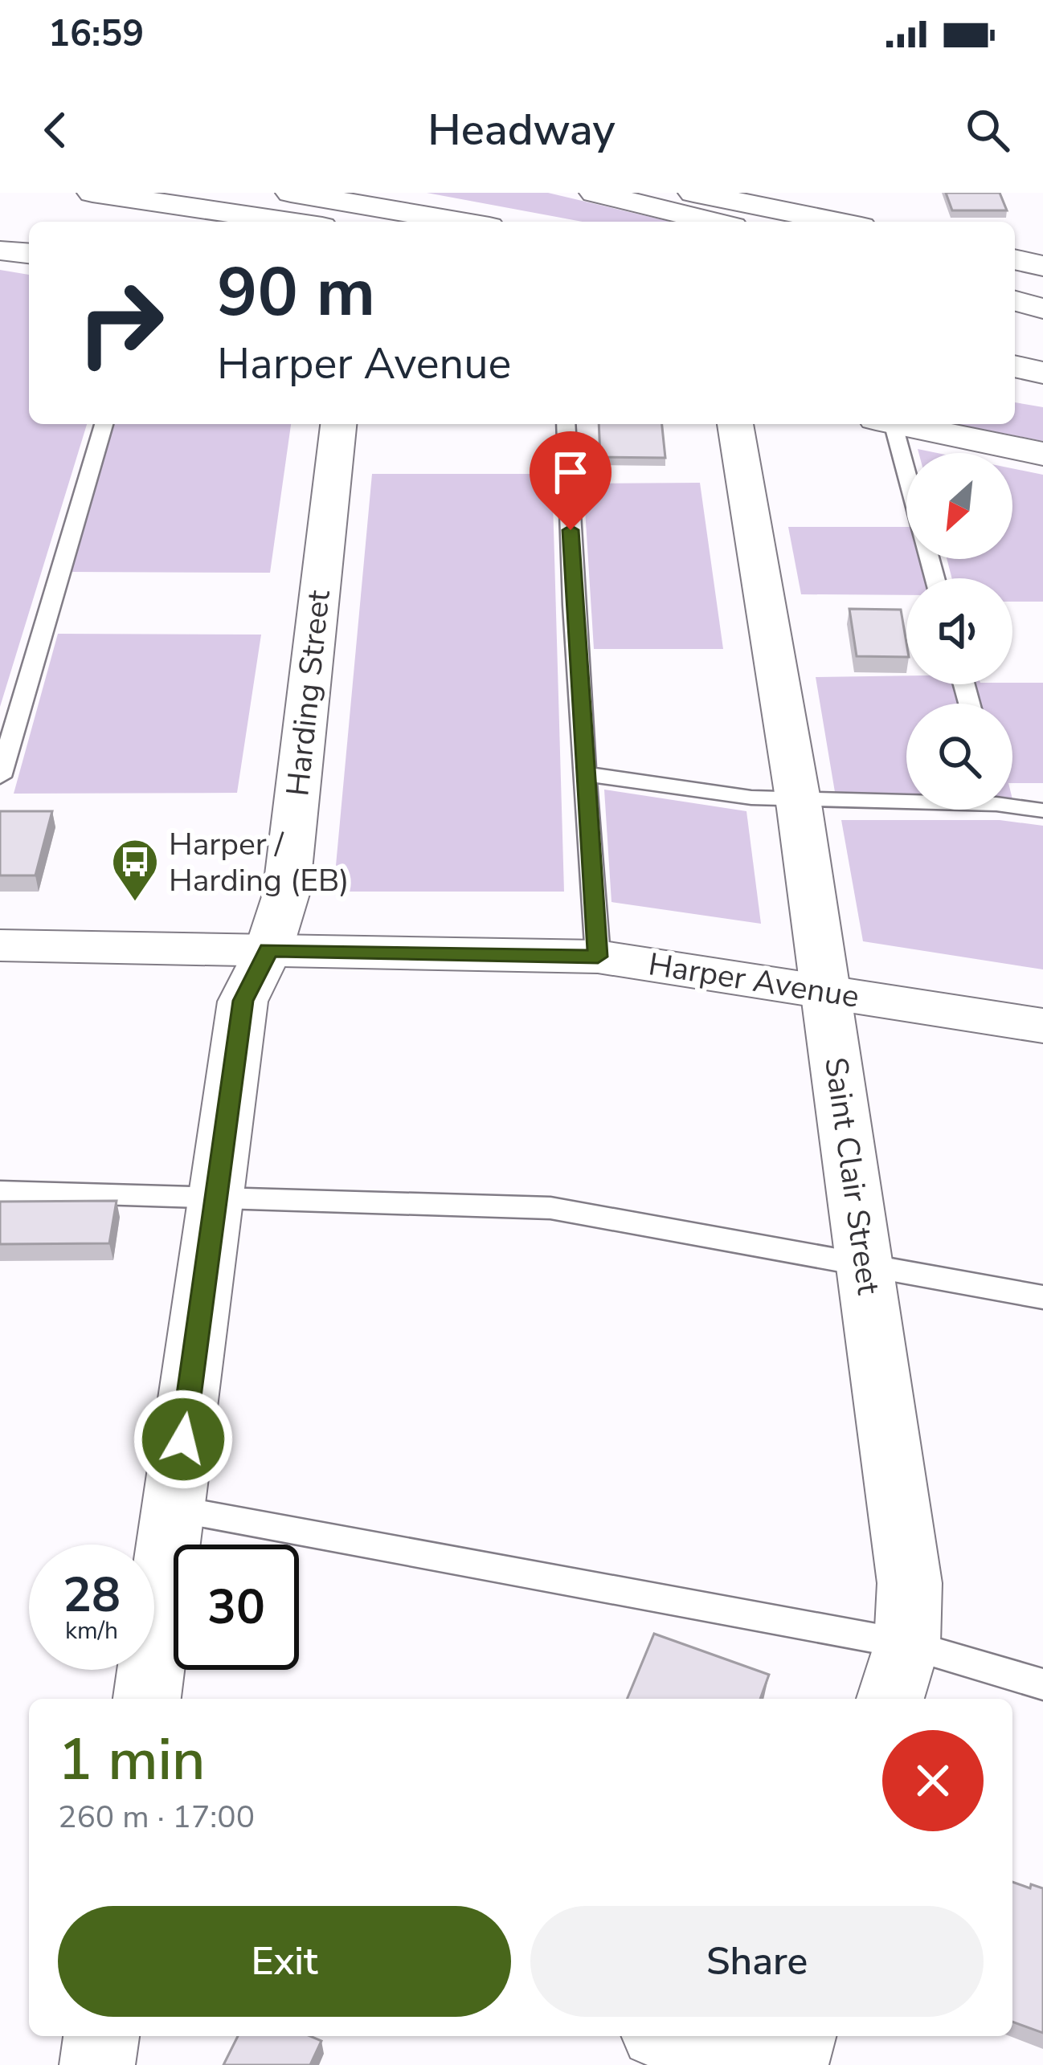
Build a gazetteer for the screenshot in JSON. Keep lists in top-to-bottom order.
{
  "streets": {
    "main road": ["Harding Street", "Harper Avenue", "Saint Clair Street"]
  },
  "crossings": [
    ["Harding Street", "Harper Avenue"],
    ["Harper Avenue", "Saint Clair Street"]
  ],
  "places": {
    "bus stop": ["Harper / Harding (EB)"]
  },
  "north": "bottom left",
  "page": {
    "status": "16:59",
    "header": "Headway",
    "turn": ["90 m", "Harper Avenue"],
    "speed": "28 km/h",
    "limit": "30",
    "heading": ["1 min", "260 m · 17:00"],
    "buttons": ["Exit", "Share"]
  }
}
